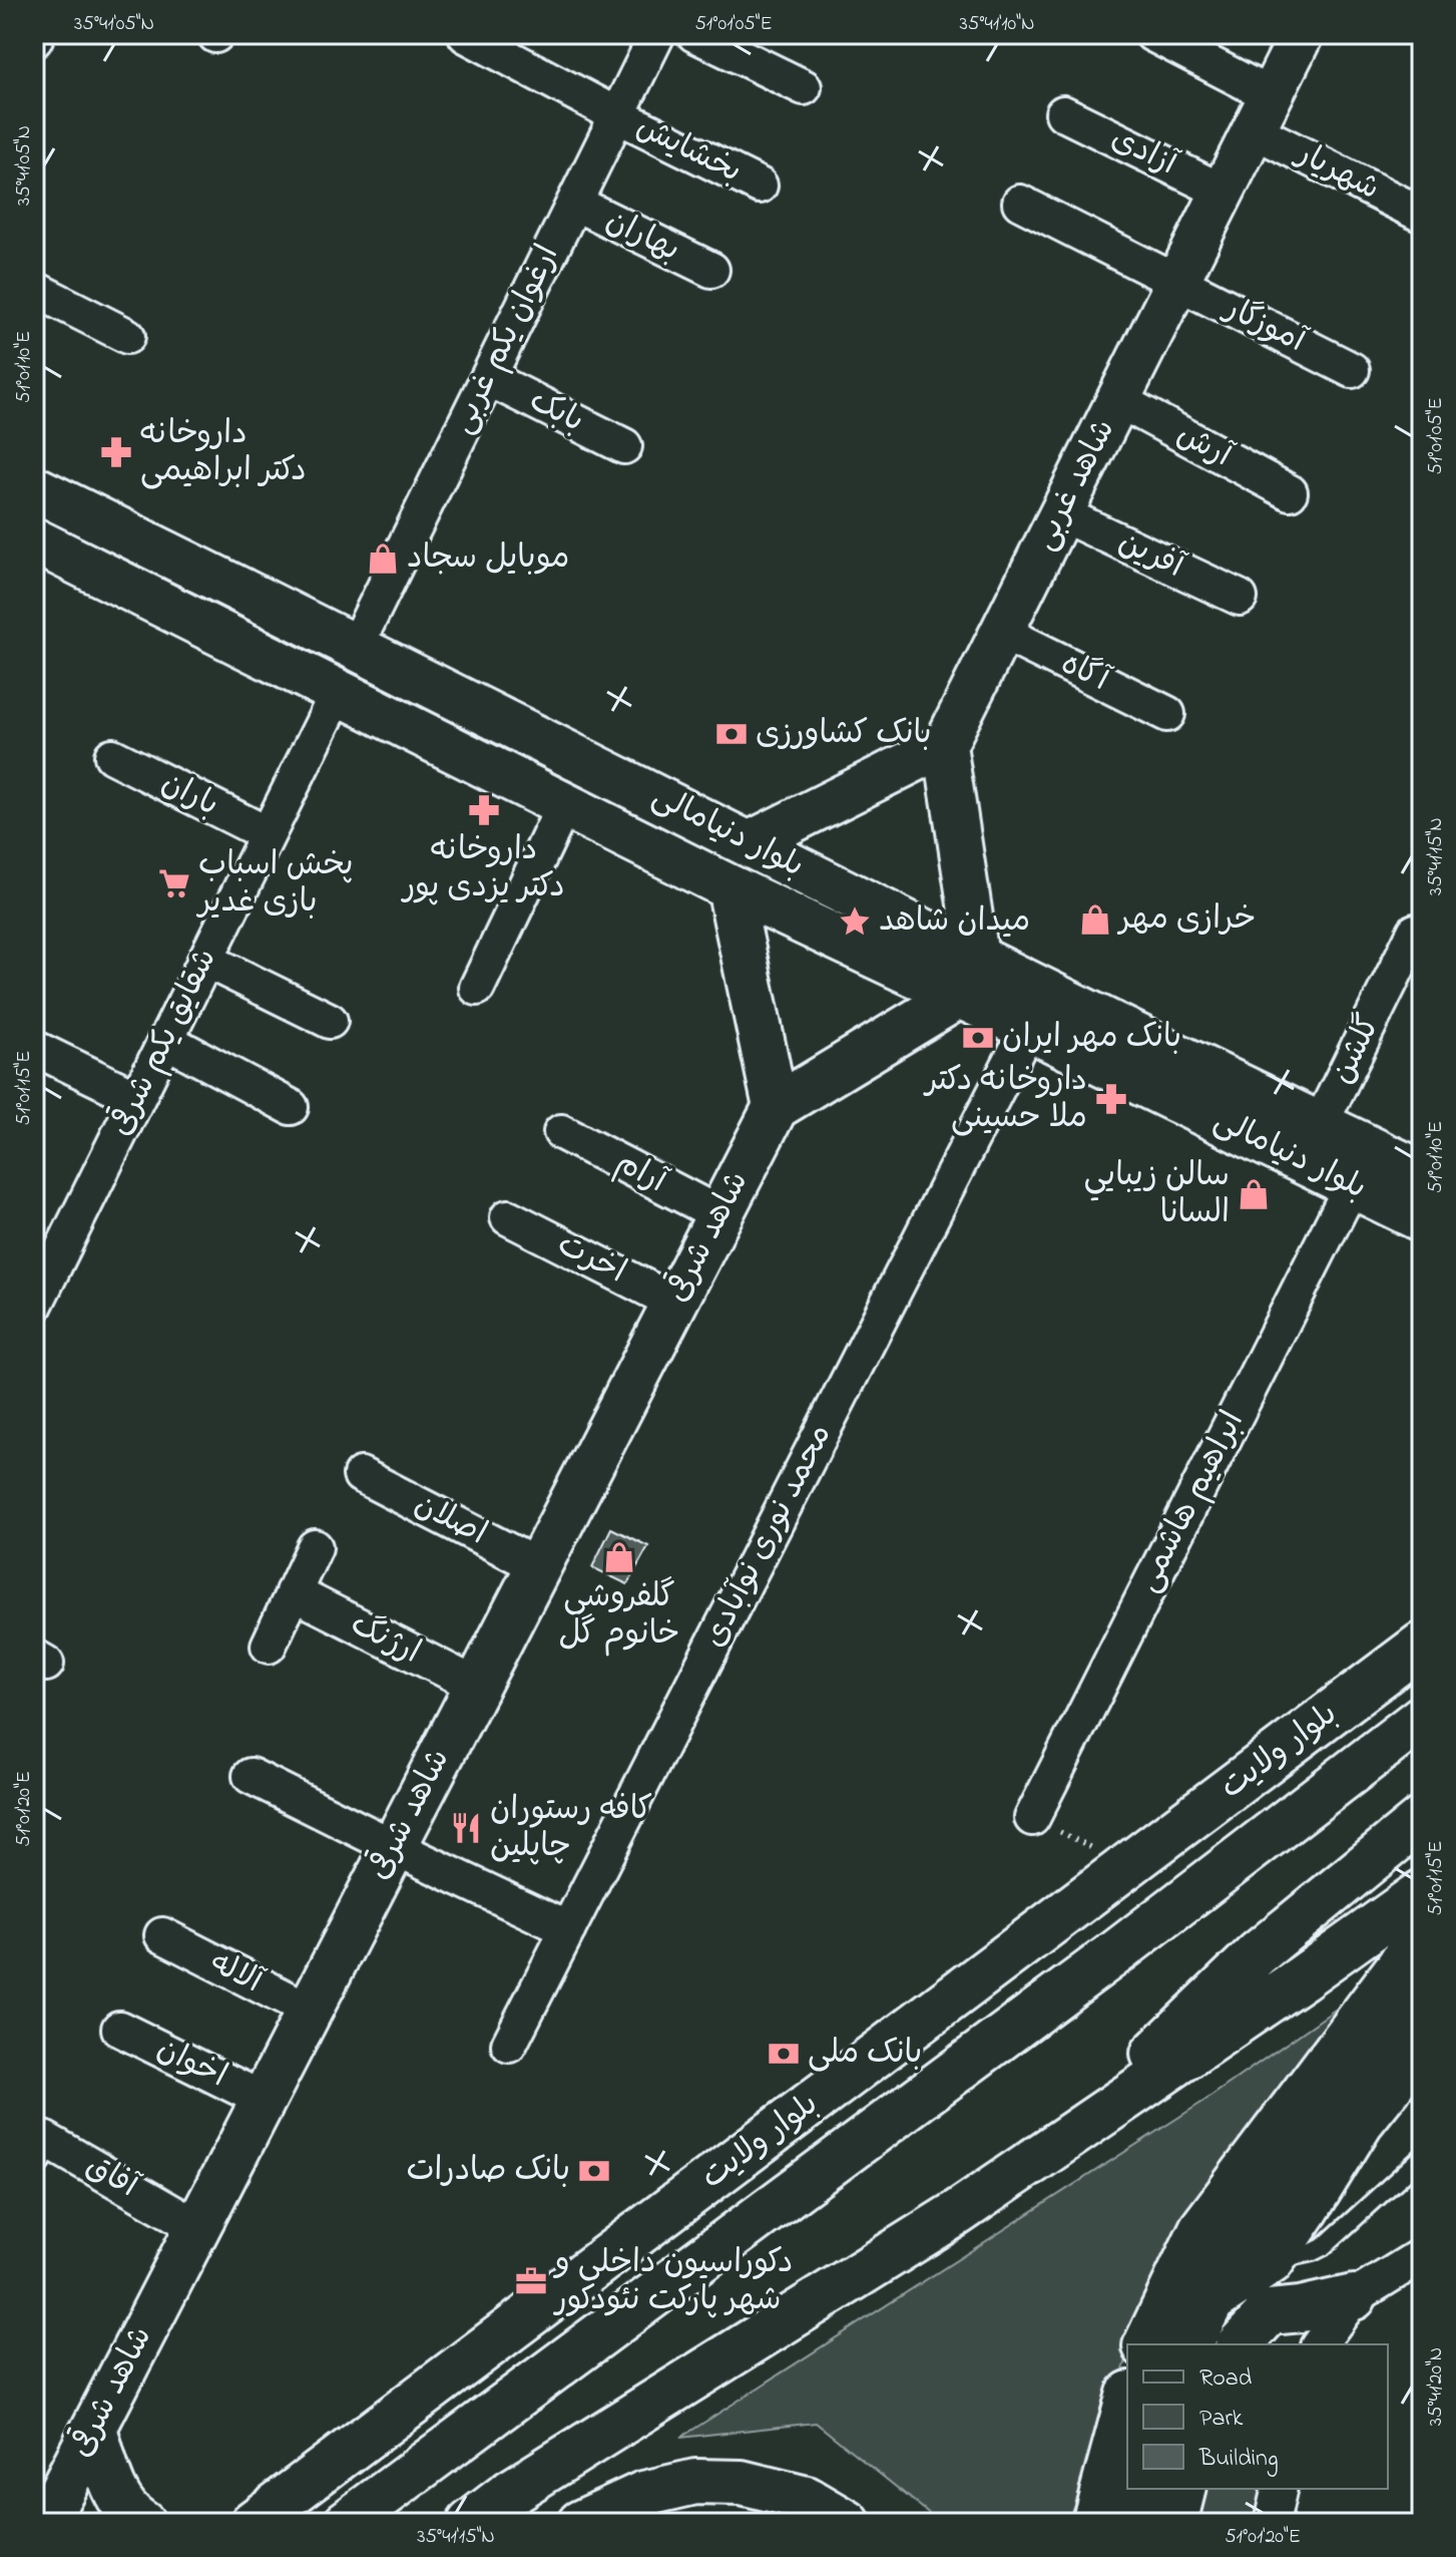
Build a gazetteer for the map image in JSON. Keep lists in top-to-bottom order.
{
  "streets": {
    "main road": ["بلوار دنیامالی", "شاهد شرقی", "بلوار ولایت"],
    "street": [
      "بخشایش",
      "آزادی",
      "شهریار",
      "بهاران",
      "آموزگار",
      "ارغوان یکم غربی",
      "بابک",
      "آرش",
      "شاهد غربی",
      "آفرین",
      "آگاه",
      "باران",
      "شقایق یکم شرقی",
      "گلشن",
      "آرام",
      "اخرت",
      "ابراهیم هاشمی",
      "اصلان",
      "محمد نوری نوآبادی",
      "ارژنگ",
      "آلاله",
      "اخوان",
      "آفاق"
    ]
  },
  "crossings": [
    ["بخشایش", "ارغوان یکم غربی"],
    ["آزادی", "شاهد غربی"],
    ["شهریار", "شاهد غربی"],
    ["بهاران", "ارغوان یکم غربی"],
    ["آموزگار", "شاهد غربی"],
    ["ارغوان یکم غربی", "بابک"],
    ["ارغوان یکم غربی", "بلوار دنیامالی"],
    ["آرش", "شاهد غربی"],
    ["شاهد غربی", "آفرین"],
    ["شاهد غربی", "آگاه"],
    ["باران", "شقایق یکم شرقی"],
    ["بلوار دنیامالی", "شقایق یکم شرقی"],
    ["بلوار دنیامالی", "گلشن"],
    ["بلوار دنیامالی", "ابراهیم هاشمی"],
    ["بلوار دنیامالی", "محمد نوری نوآبادی"],
    ["آرام", "شاهد شرقی"],
    ["شاهد شرقی", "اخرت"],
    ["شاهد شرقی", "اصلان"],
    ["شاهد شرقی", "ارژنگ"],
    ["شاهد شرقی", "آلاله"],
    ["شاهد شرقی", "اخوان"],
    ["شاهد شرقی", "آفاق"]
  ],
  "places": {
    "pharmacy": ["داروخانه دکتر ابراهیمی", "داروخانه دکتر یزدی پور", "داروخانه دکتر ملا حسینی"],
    "shop": [
      "موبایل سجاد",
      "خرازی مهر",
      "سالن زيبايي السانا",
      "گلفروشی خانوم گل"
    ],
    "bank": [
      "بانک کشاورزی",
      "بانک مهر ایران",
      "بانک ملی",
      "بانک صادرات"
    ],
    "supermarket": ["پخش اسباب بازی غدیر"],
    "place": ["میدان شاهد"],
    "restaurant": ["کافه رستوران چاپلین"],
    "office": ["دکوراسیون داخلی و شهر پارکت نئودکور"]
  },
  "legend": ["Road", "Park", "Building"],
  "coordinates": [
    "35°41'05\"N",
    "51°01'05\"E",
    "35°41'10\"N",
    "51°01'10\"E",
    "35°41'15\"N",
    "51°01'15\"E",
    "51°01'20\"E",
    "35°41'20\"N"
  ]
}
